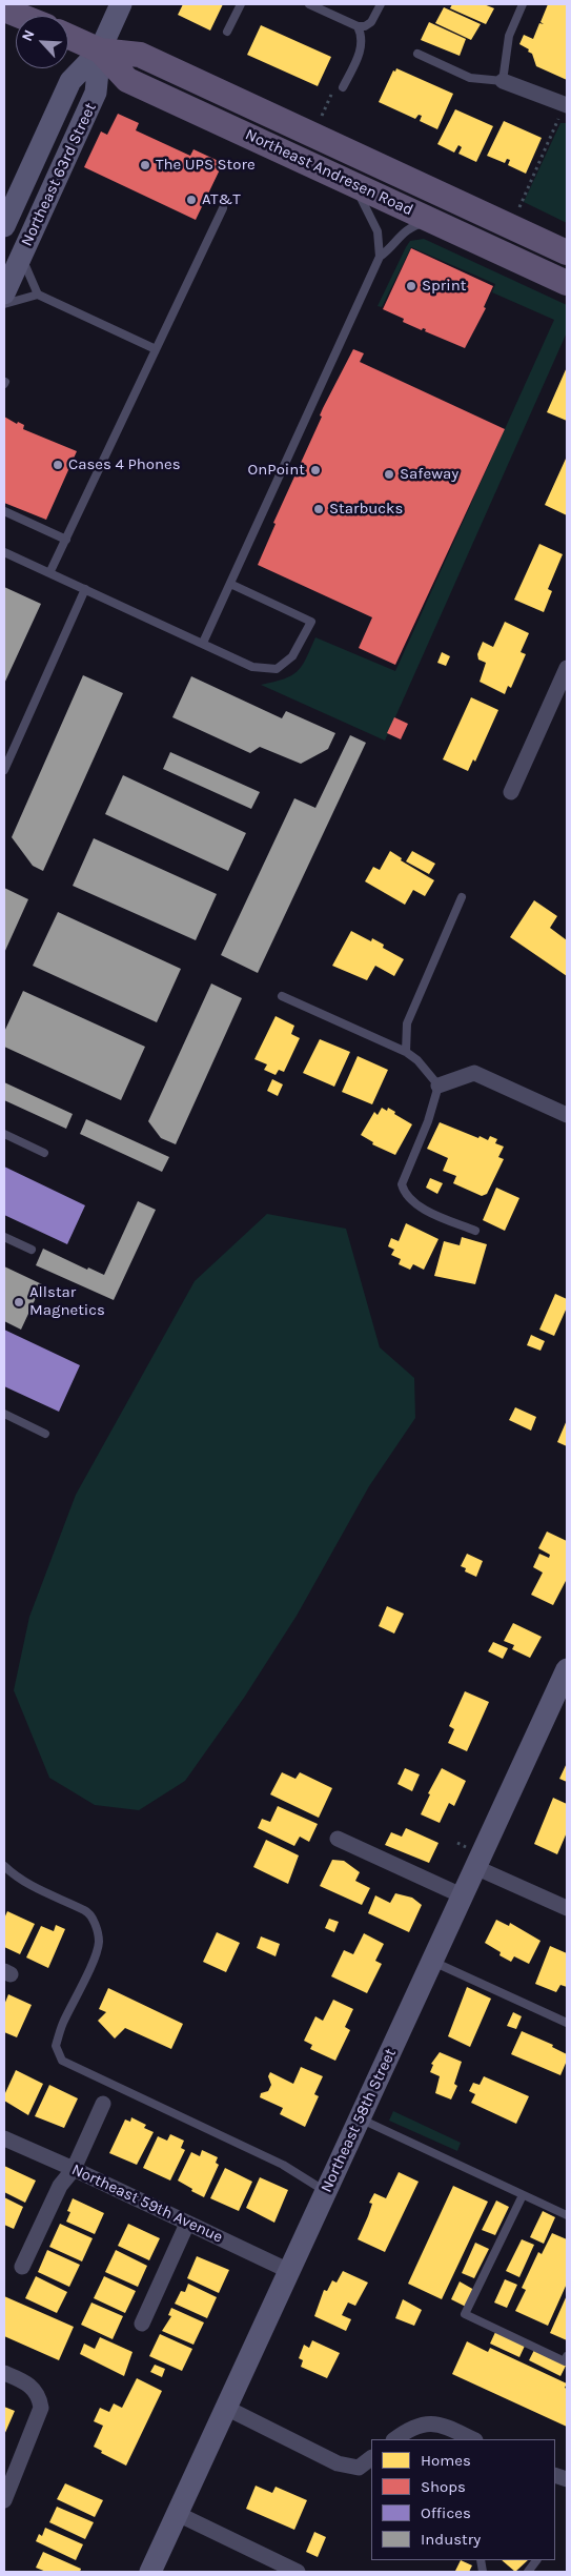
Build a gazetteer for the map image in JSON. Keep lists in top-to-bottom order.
{
  "streets": {
    "main road": ["Northeast Andresen Road"],
    "street": ["Northeast 63rd Street", "Northeast 58th Street", "Northeast 59th Avenue"]
  },
  "crossings": [
    ["Northeast Andresen Road", "Northeast 63rd Street"],
    ["Northeast 58th Street", "Northeast 59th Avenue"]
  ],
  "places": [
    "The UPS Store",
    "AT&T",
    "Sprint",
    "Cases 4 Phones",
    "OnPoint",
    "Safeway",
    "Starbucks",
    "Allstar Magnetics"
  ],
  "legend": [
    "Homes",
    "Shops",
    "Offices",
    "Industry"
  ],
  "north": "top left"
}
